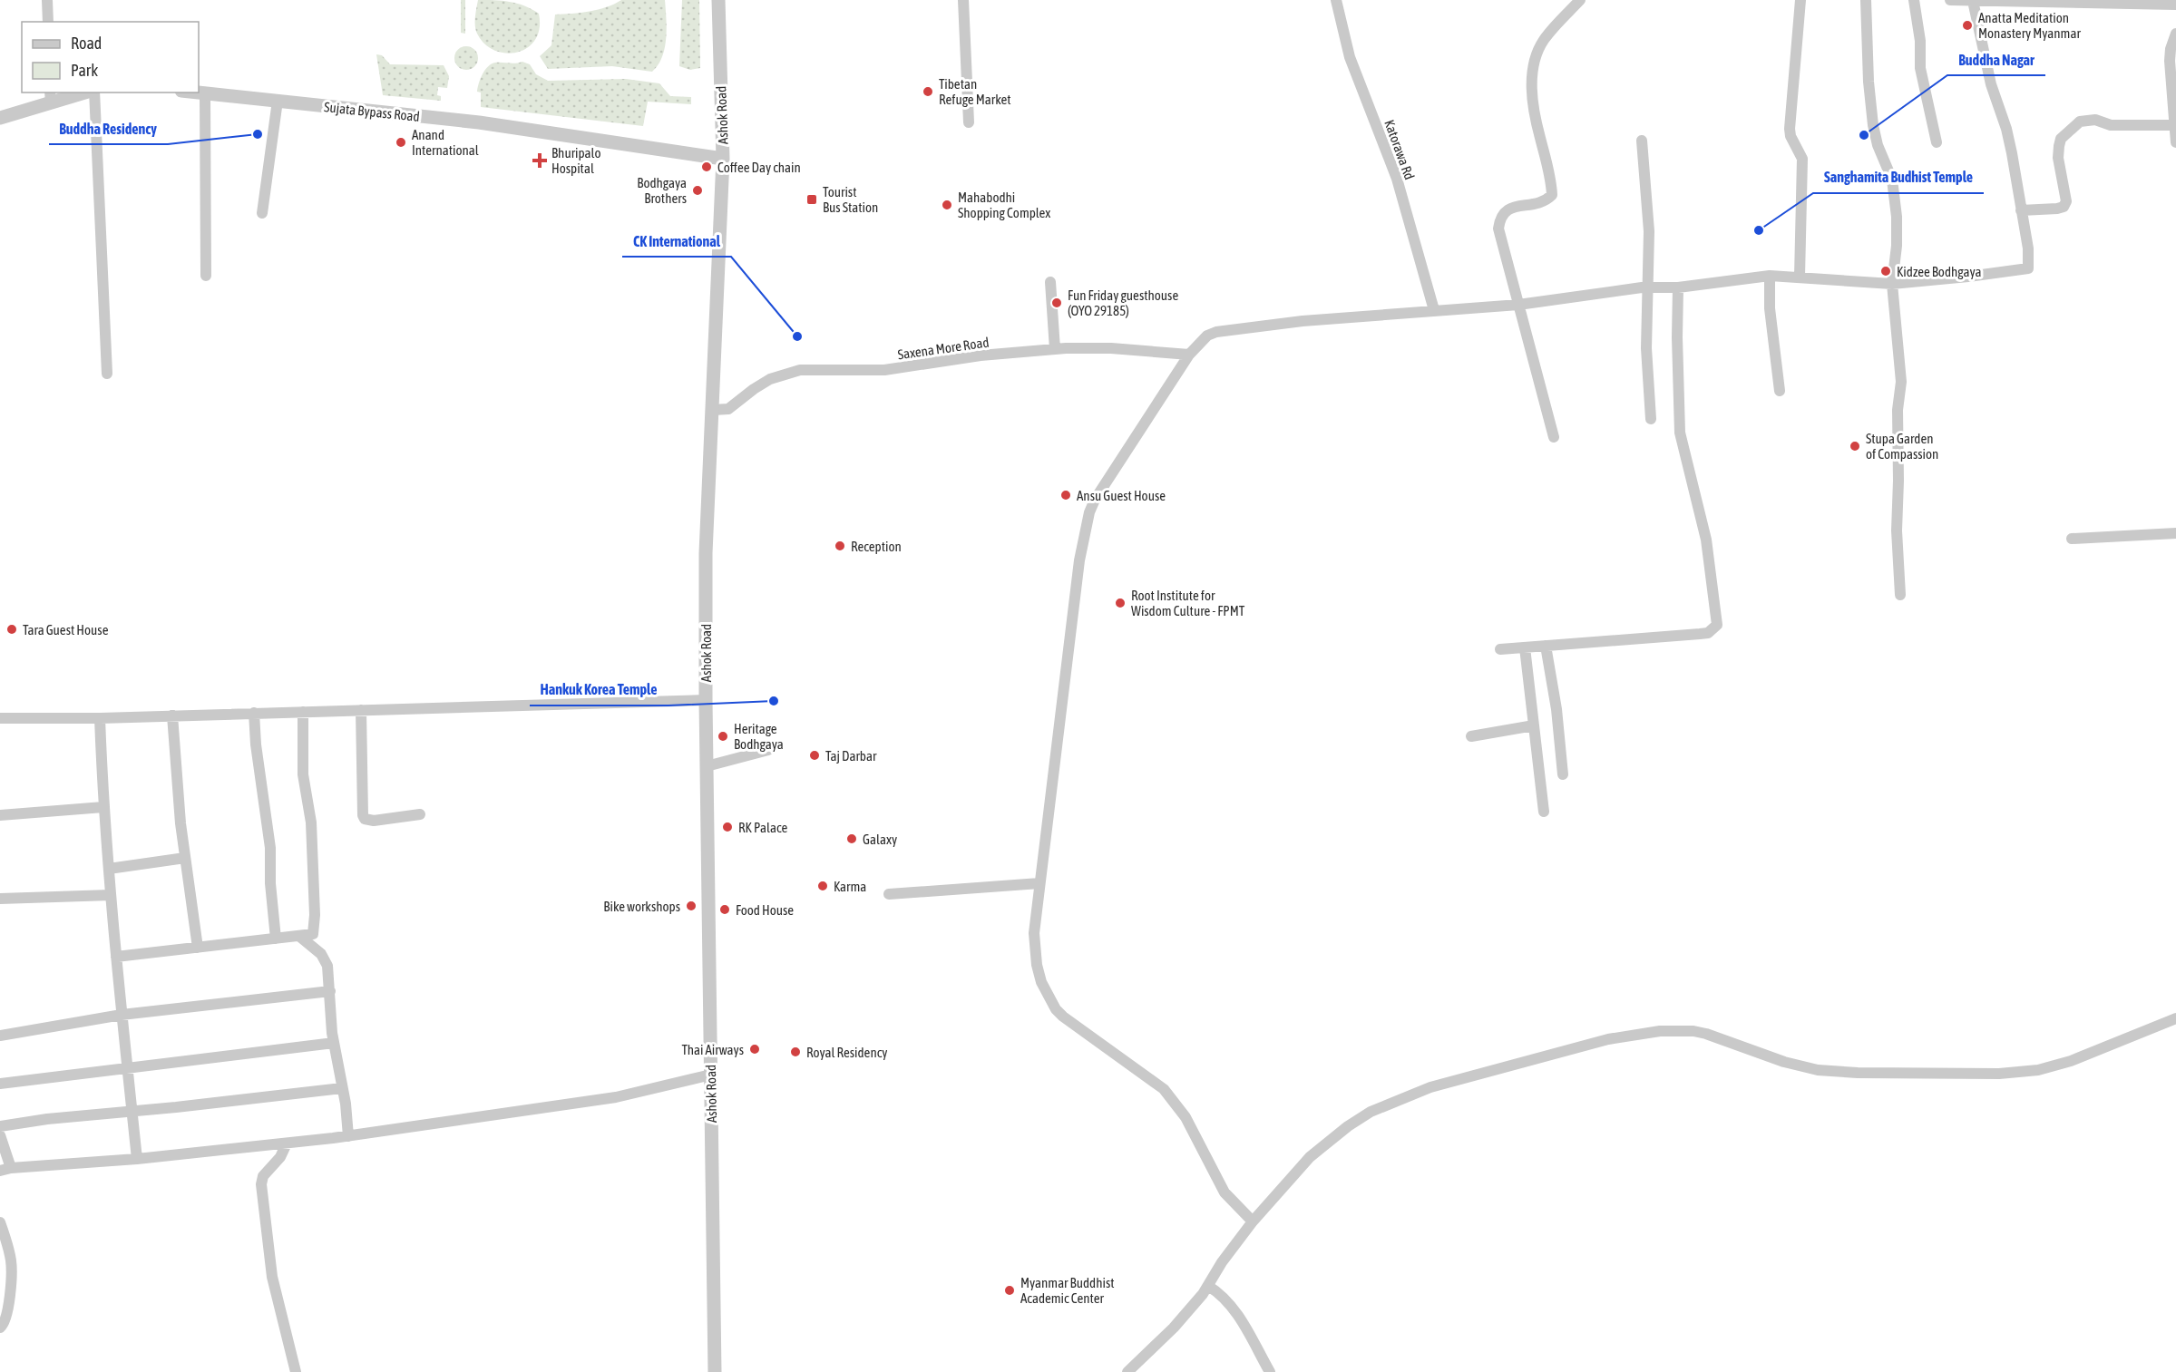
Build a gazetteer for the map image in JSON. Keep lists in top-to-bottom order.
{
  "streets": {
    "street": [
      "Sujata Bypass Road",
      "Ashok Road",
      "Katorawa Rd",
      "Saxena More Road"
    ]
  },
  "crossings": [
    ["Sujata Bypass Road", "Ashok Road"],
    ["Ashok Road", "Saxena More Road"]
  ],
  "places": {
    "other": [
      "Anatta Meditation Monastery Myanmar",
      "Tibetan Refuge Market",
      "Buddha Residency",
      "Buddha Nagar",
      "Anand International",
      "Coffee Day chain",
      "Bodhgaya Brothers",
      "Mahabodhi Shopping Complex",
      "Sanghamita Budhist Temple",
      "Kidzee Bodhgaya",
      "Fun Friday guesthouse (OYO 29185)",
      "CK International",
      "Stupa Garden of Compassion",
      "Ansu Guest House",
      "Reception",
      "Root Institute for Wisdom Culture - FPMT",
      "Tara Guest House",
      "Hankuk Korea Temple",
      "Heritage Bodhgaya",
      "Taj Darbar",
      "RK Palace",
      "Galaxy",
      "Karma",
      "Bike workshops",
      "Food House",
      "Thai Airways",
      "Royal Residency",
      "Myanmar Buddhist Academic Center"
    ],
    "health": ["Bhuripalo Hospital"],
    "transit": ["Tourist Bus Station"]
  },
  "legend": ["Road", "Park"]
}
